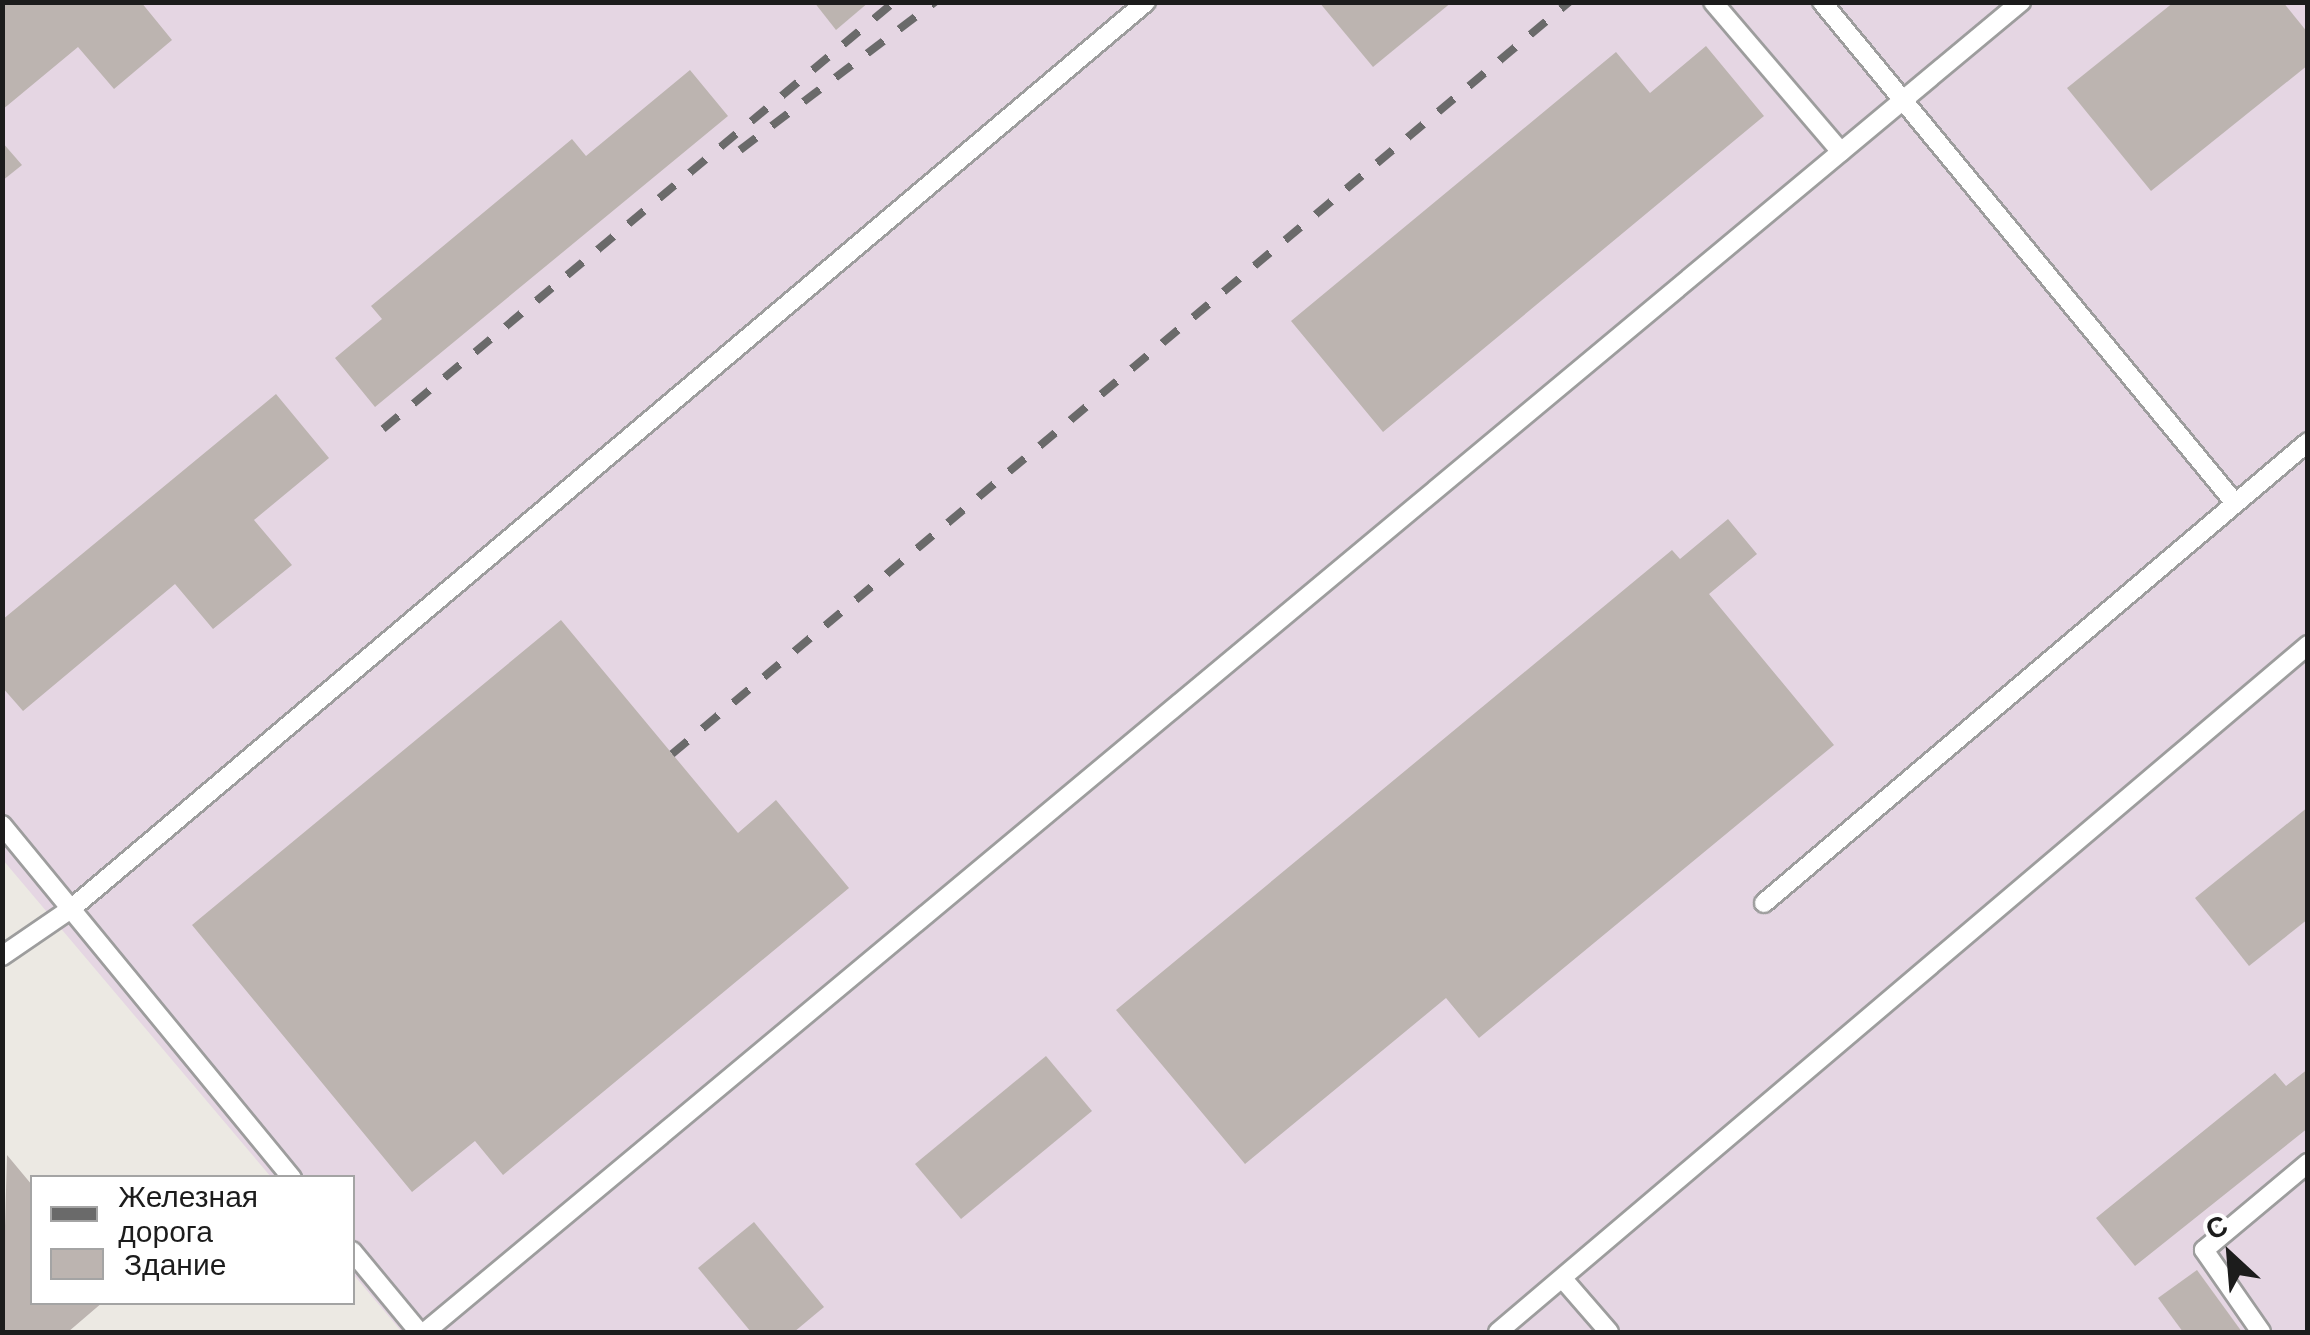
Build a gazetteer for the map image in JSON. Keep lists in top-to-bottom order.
{
  "legend": ["Железная дорога", "Здание"],
  "north": "top left"
}
